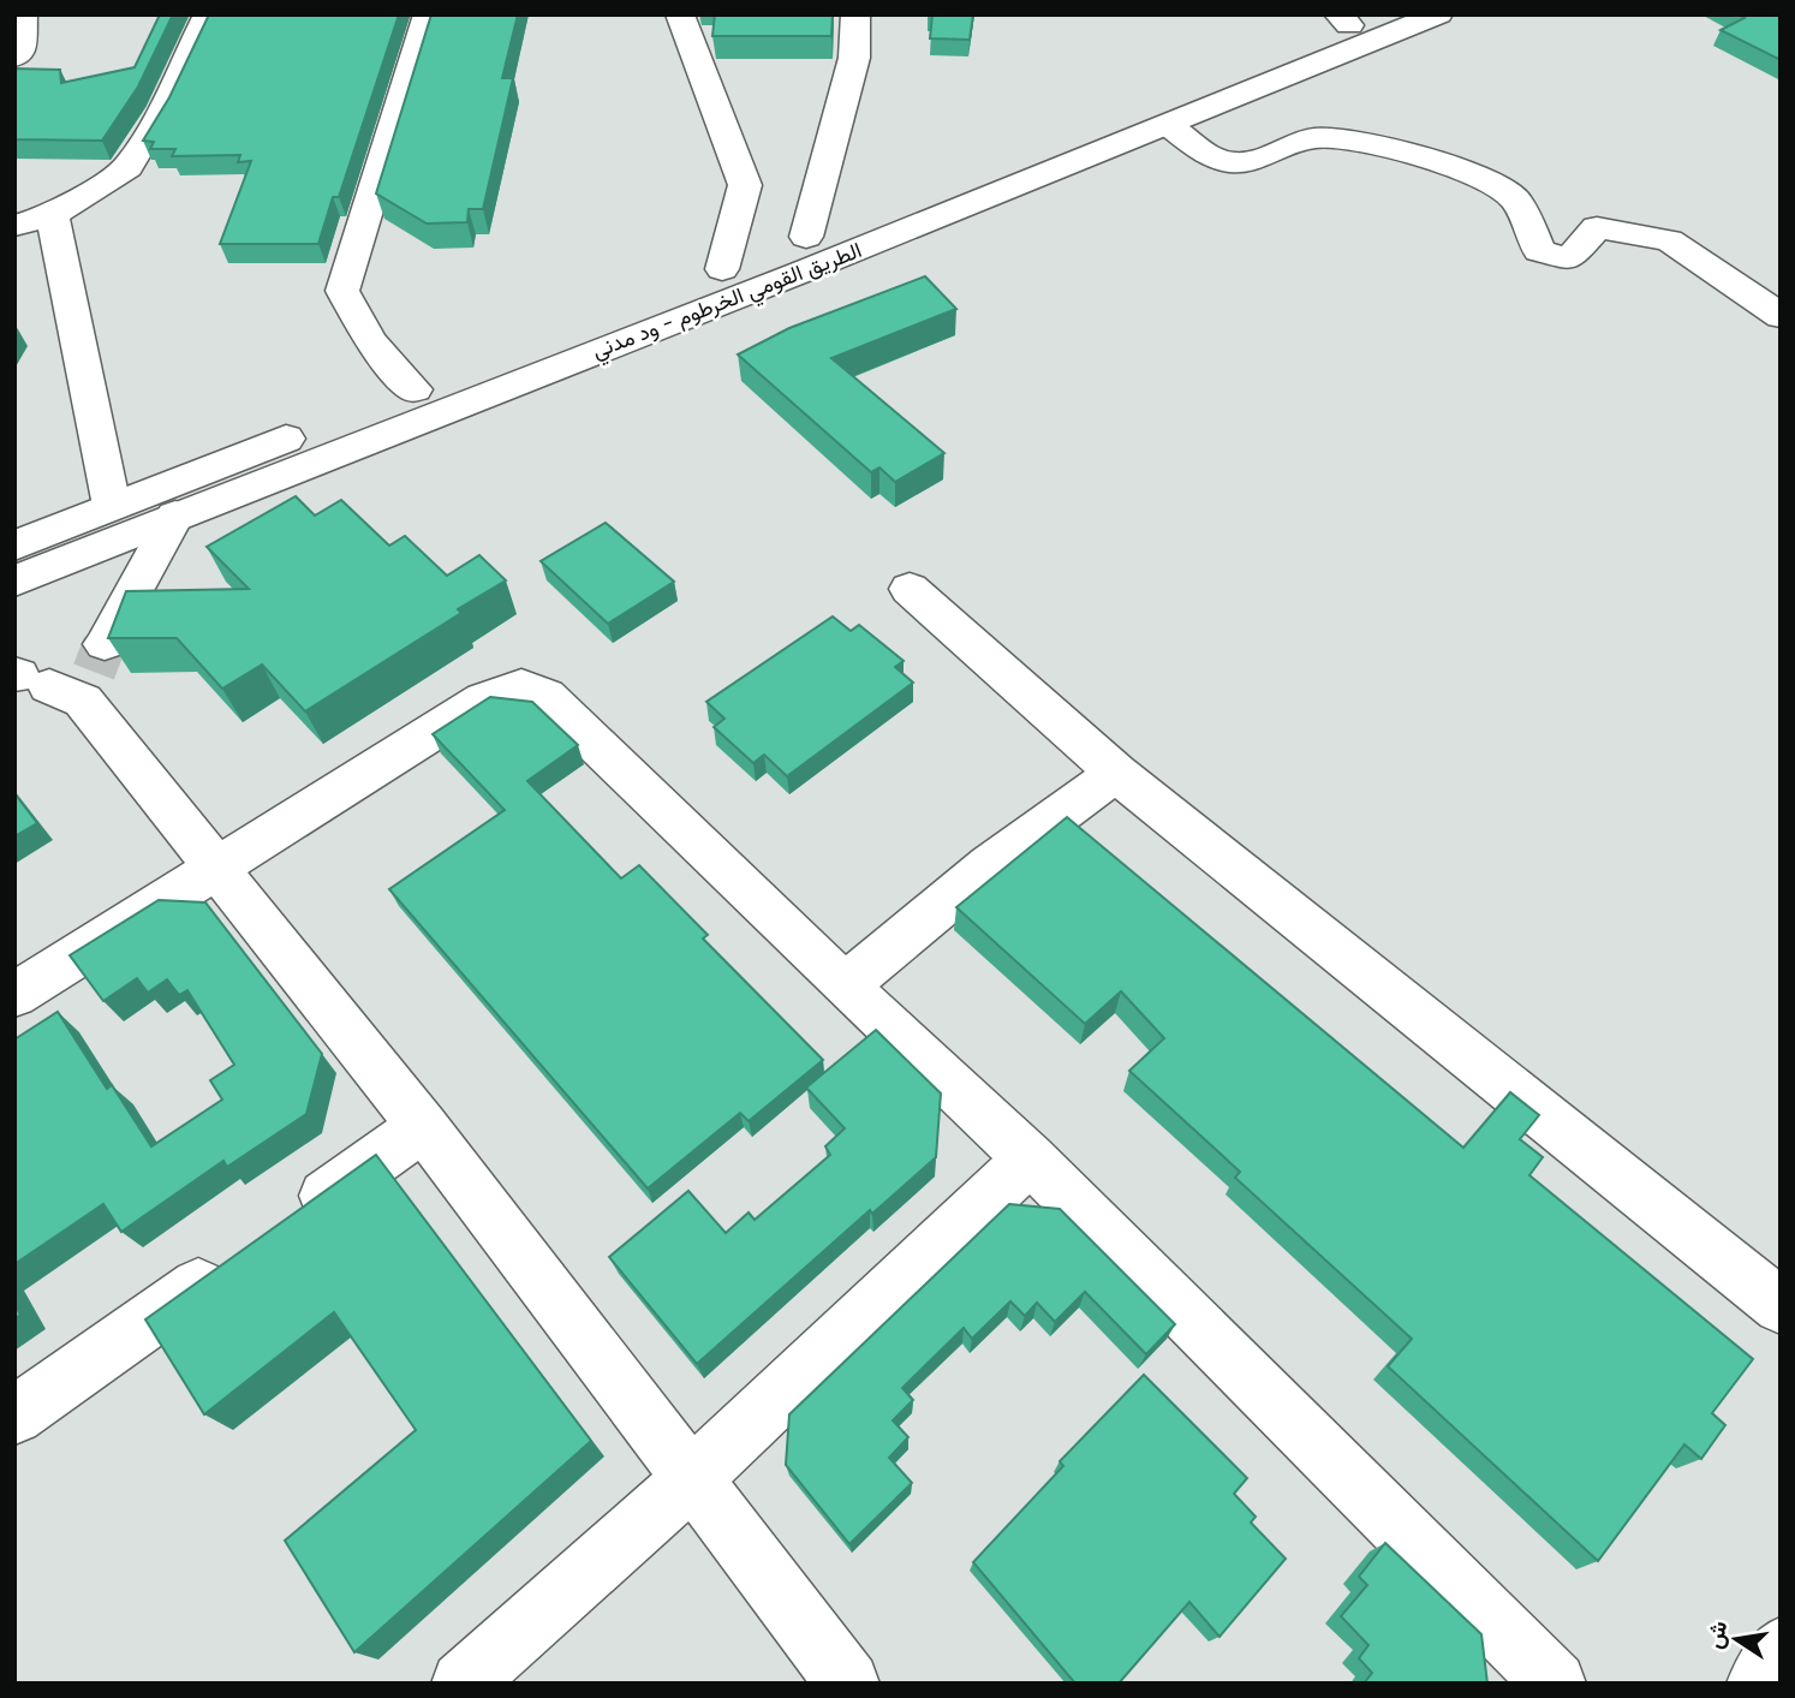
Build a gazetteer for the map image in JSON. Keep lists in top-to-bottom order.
{
  "streets": {
    "main road": ["الطريق القومي الخرطوم - ود مدني"]
  },
  "north": "left"
}
